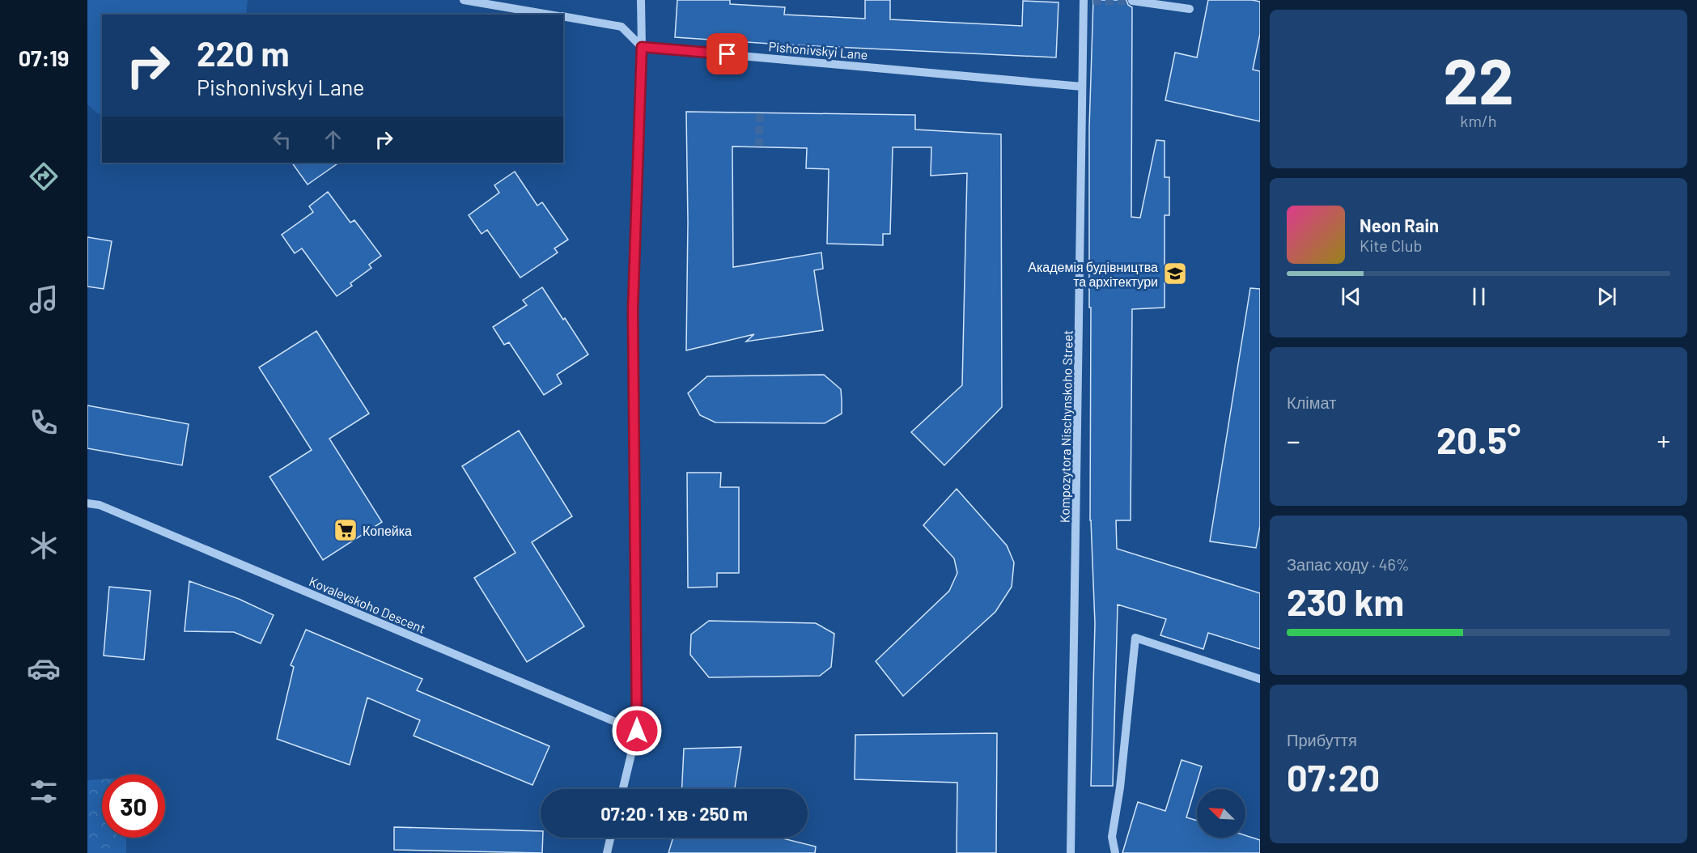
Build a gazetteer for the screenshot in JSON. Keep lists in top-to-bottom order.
{
  "streets": {
    "street": ["Pishonivskyi Lane", "Kompozytora Nischynskoho Street", "Kovalevskoho Descent"]
  },
  "crossings": [
    ["Pishonivskyi Lane", "Kompozytora Nischynskoho Street"]
  ],
  "places": {
    "school or university": ["Академія будівництва та архітектури"],
    "supermarket": ["Копейка"]
  },
  "north": "top left",
  "page": {
    "tabs": "07:19",
    "tile": [
      ["22", "km/h"],
      "Клімат",
      ["Запас ходу · 46%", "230 km"],
      ["Прибуття", "07:20"]
    ],
    "turn": ["220 m", "Pishonivskyi Lane"],
    "song": ["Neon Rain", "Kite Club"],
    "heat": ["−", "20.5°", "+"],
    "limit": "30",
    "trip": "07:20 · 1 хв · 250 m"
  }
}
